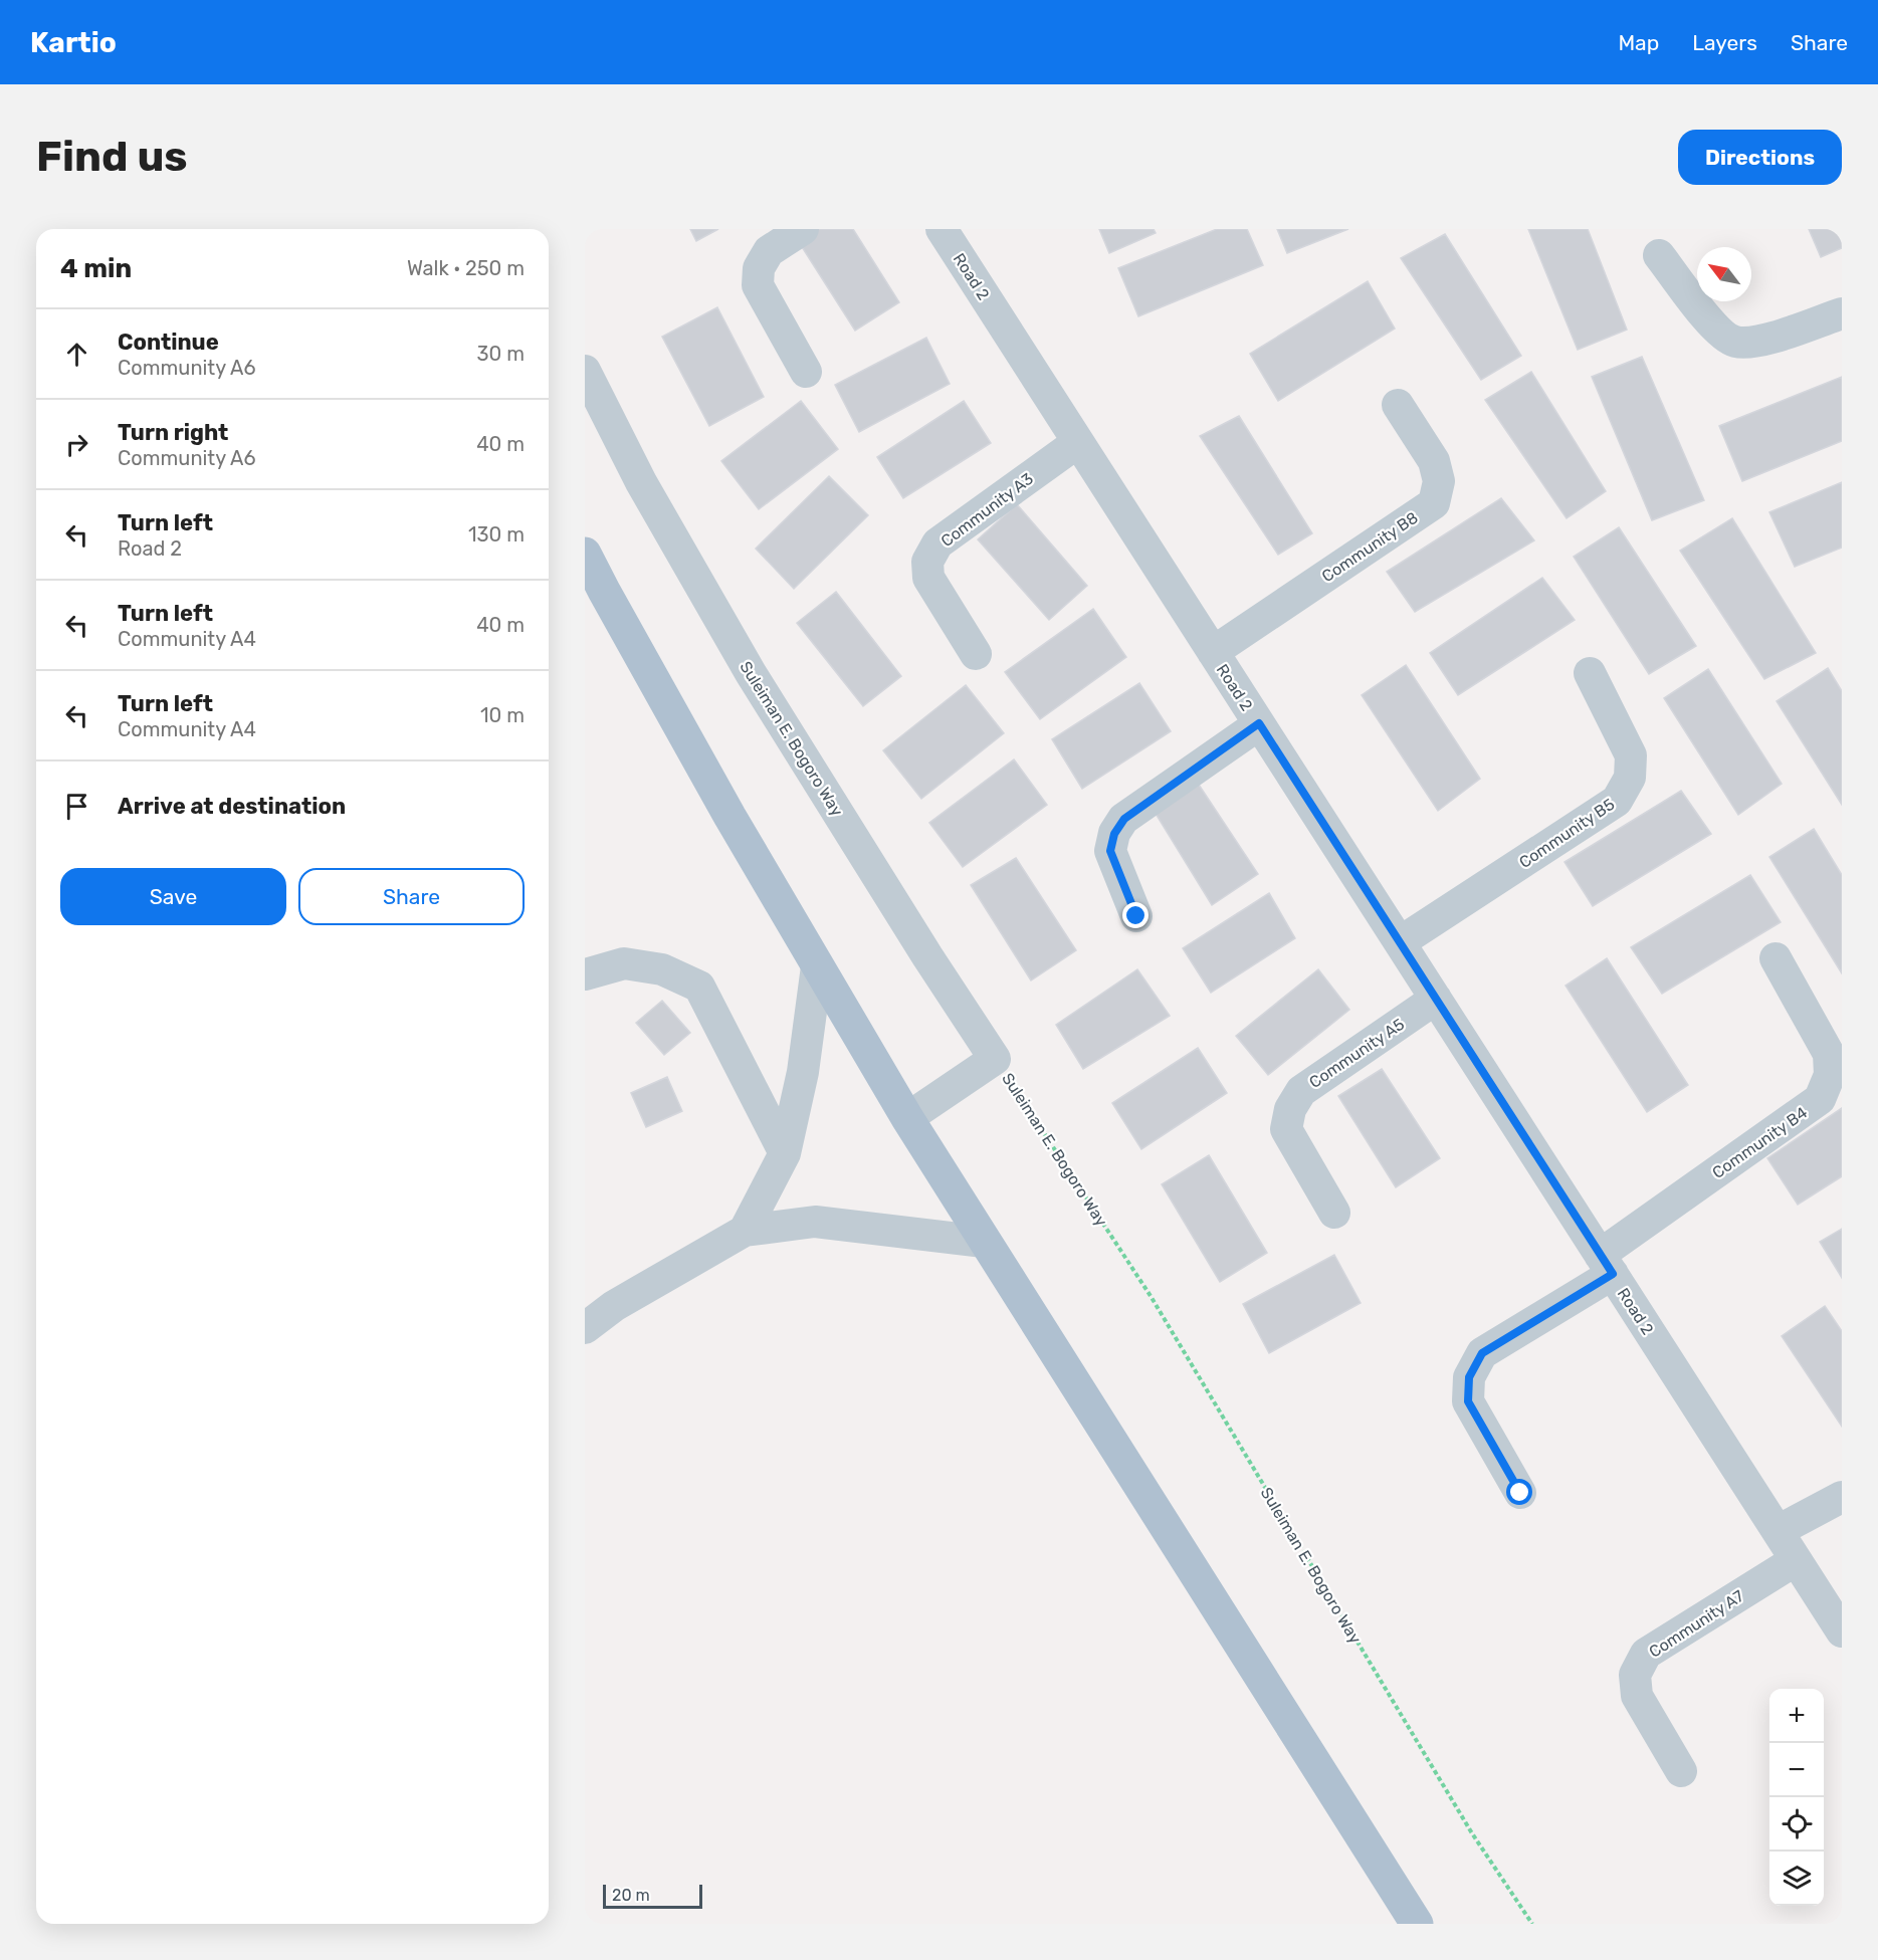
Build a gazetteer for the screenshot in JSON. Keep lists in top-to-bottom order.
{
  "streets": {
    "street": [
      "Road 2",
      "Community A3",
      "Community B8",
      "Suleiman E. Bogoro Way",
      "Community B5",
      "Community A5",
      "Community B4",
      "Community A7"
    ]
  },
  "crossings": [
    ["Road 2", "Community A3"],
    ["Road 2", "Community B8"],
    ["Road 2", "Community B5"],
    ["Road 2", "Community A5"],
    ["Road 2", "Community B4"],
    ["Road 2", "Community A7"]
  ],
  "scale_bar": "20 m",
  "north": "top left",
  "page": {
    "header": "Kartio",
    "nav": ["Map", "Layers", "Share"],
    "buttons": [
      "Directions",
      ["Save", "Share"]
    ],
    "title": "Find us",
    "heading": ["4 min", "Walk · 250 m"],
    "list": [
      ["Continue", "Community A6", "30 m"],
      ["Turn right", "Community A6", "40 m"],
      ["Turn left", "Road 2", "130 m"],
      ["Turn left", "Community A4", "40 m"],
      ["Turn left", "Community A4", "10 m"],
      "Arrive at destination"
    ],
    "map_buttons": ["+", "−"],
    "scale": "20 m"
  }
}
